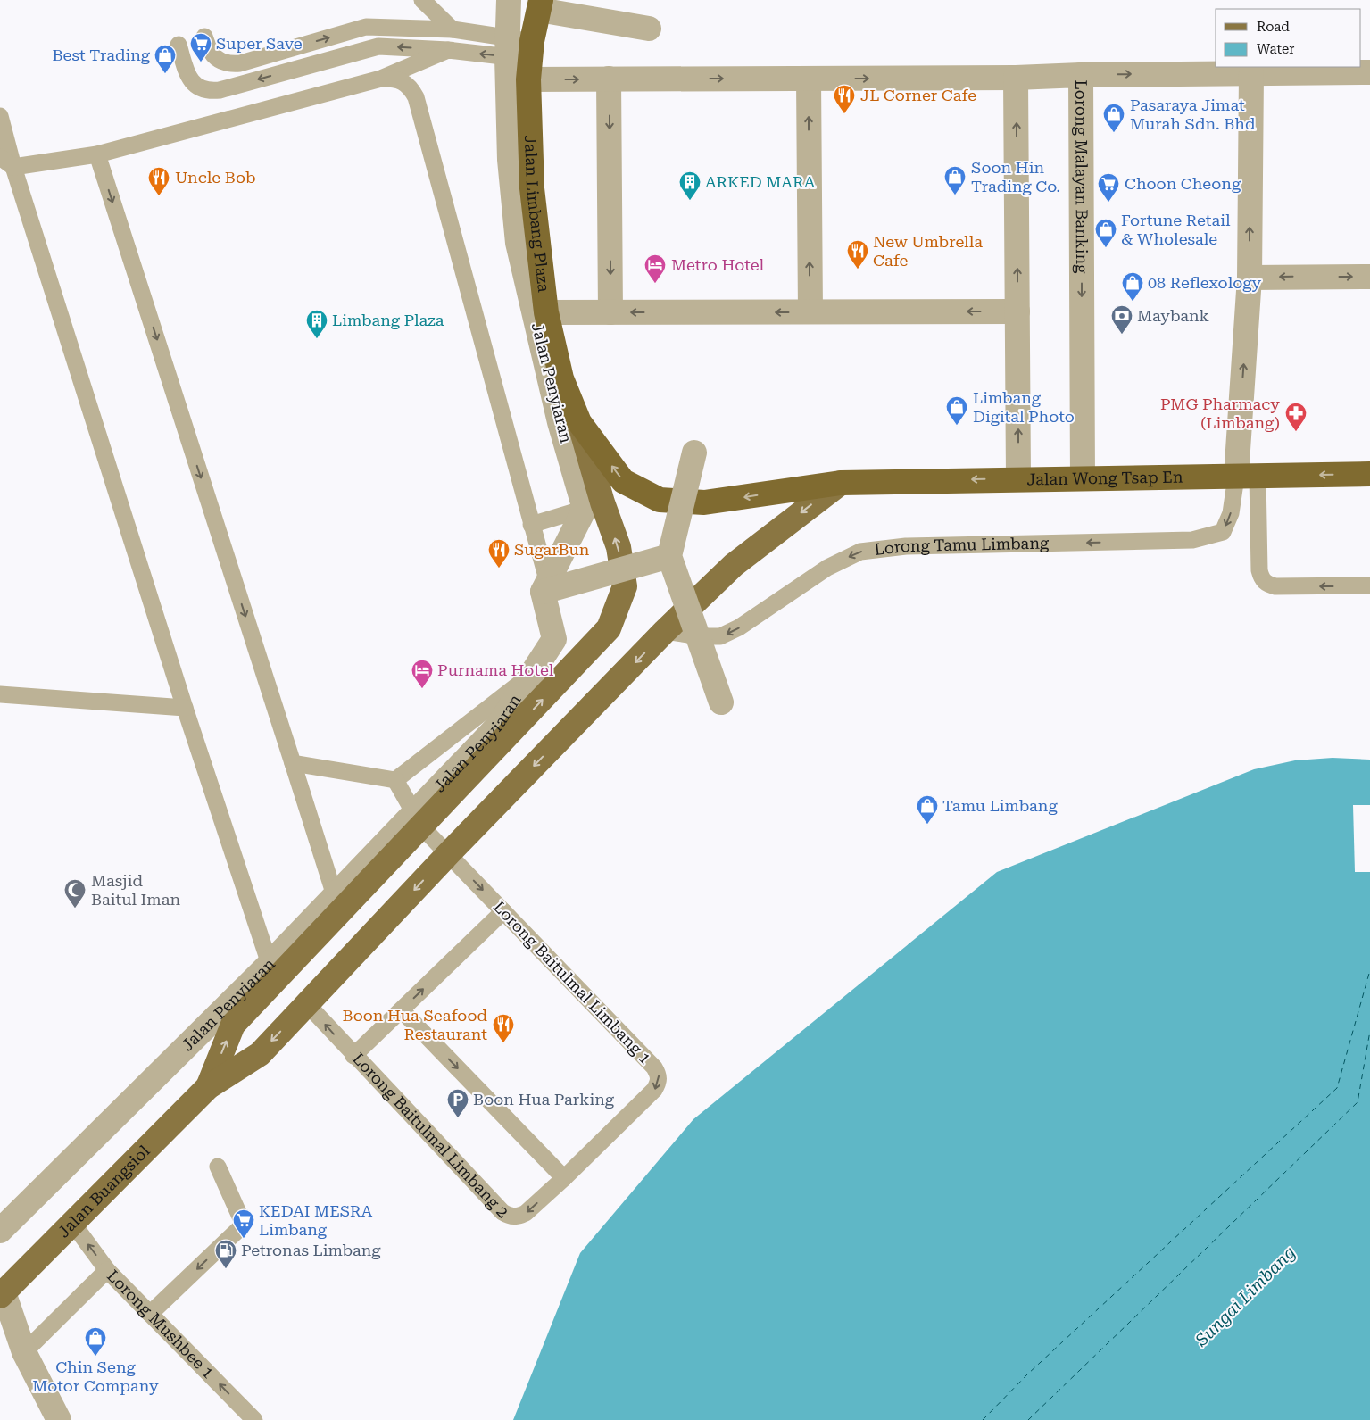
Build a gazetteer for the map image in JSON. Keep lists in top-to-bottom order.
{
  "streets": {
    "highway": ["Jalan Limbang Plaza", "Jalan Wong Tsap En"],
    "main road": ["Jalan Buangsiol"],
    "street": ["Lorong Malayan Banking", "Jalan Penyiaran"],
    "lane": [
      "Lorong Tamu Limbang",
      "Lorong Baitulmal Limbang 1",
      "Lorong Baitulmal Limbang 2",
      "Lorong Mushbee 1"
    ]
  },
  "crossings": [
    ["Lorong Malayan Banking", "Jalan Limbang Plaza"],
    ["Lorong Malayan Banking", "Jalan Penyiaran"],
    ["Lorong Malayan Banking", "Jalan Wong Tsap En"],
    ["Jalan Limbang Plaza", "Jalan Penyiaran"],
    ["Jalan Limbang Plaza", "Jalan Wong Tsap En"],
    ["Jalan Penyiaran", "Lorong Baitulmal Limbang 1"],
    ["Jalan Wong Tsap En", "Lorong Tamu Limbang"],
    ["Lorong Baitulmal Limbang 1", "Lorong Baitulmal Limbang 2"],
    ["Jalan Buangsiol", "Lorong Mushbee 1"]
  ],
  "one_way": [
    "Jalan Limbang Plaza",
    "Jalan Wong Tsap En",
    "Lorong Tamu Limbang",
    "Lorong Mushbee 1"
  ],
  "water": ["Sungai Limbang"],
  "places": {
    "supermarket": ["Super Save", "Choon Cheong", "KEDAI MESRA Limbang"],
    "shop": [
      "Best Trading",
      "Pasaraya Jimat Murah Sdn. Bhd",
      "Soon Hin Trading Co.",
      "Fortune Retail & Wholesale",
      "08 Reflexology",
      "Limbang Digital Photo",
      "Tamu Limbang",
      "Chin Seng Motor Company"
    ],
    "restaurant": [
      "JL Corner Cafe",
      "Uncle Bob",
      "New Umbrella Cafe",
      "SugarBun",
      "Boon Hua Seafood Restaurant"
    ],
    "building": ["ARKED MARA", "Limbang Plaza"],
    "hotel": ["Metro Hotel", "Purnama Hotel"],
    "bank": ["Maybank"],
    "pharmacy": ["PMG Pharmacy (Limbang)"],
    "mosque": ["Masjid Baitul Iman"],
    "parking": ["Boon Hua Parking"],
    "fuel station": ["Petronas Limbang"]
  },
  "legend": ["Road", "Water"]
}
